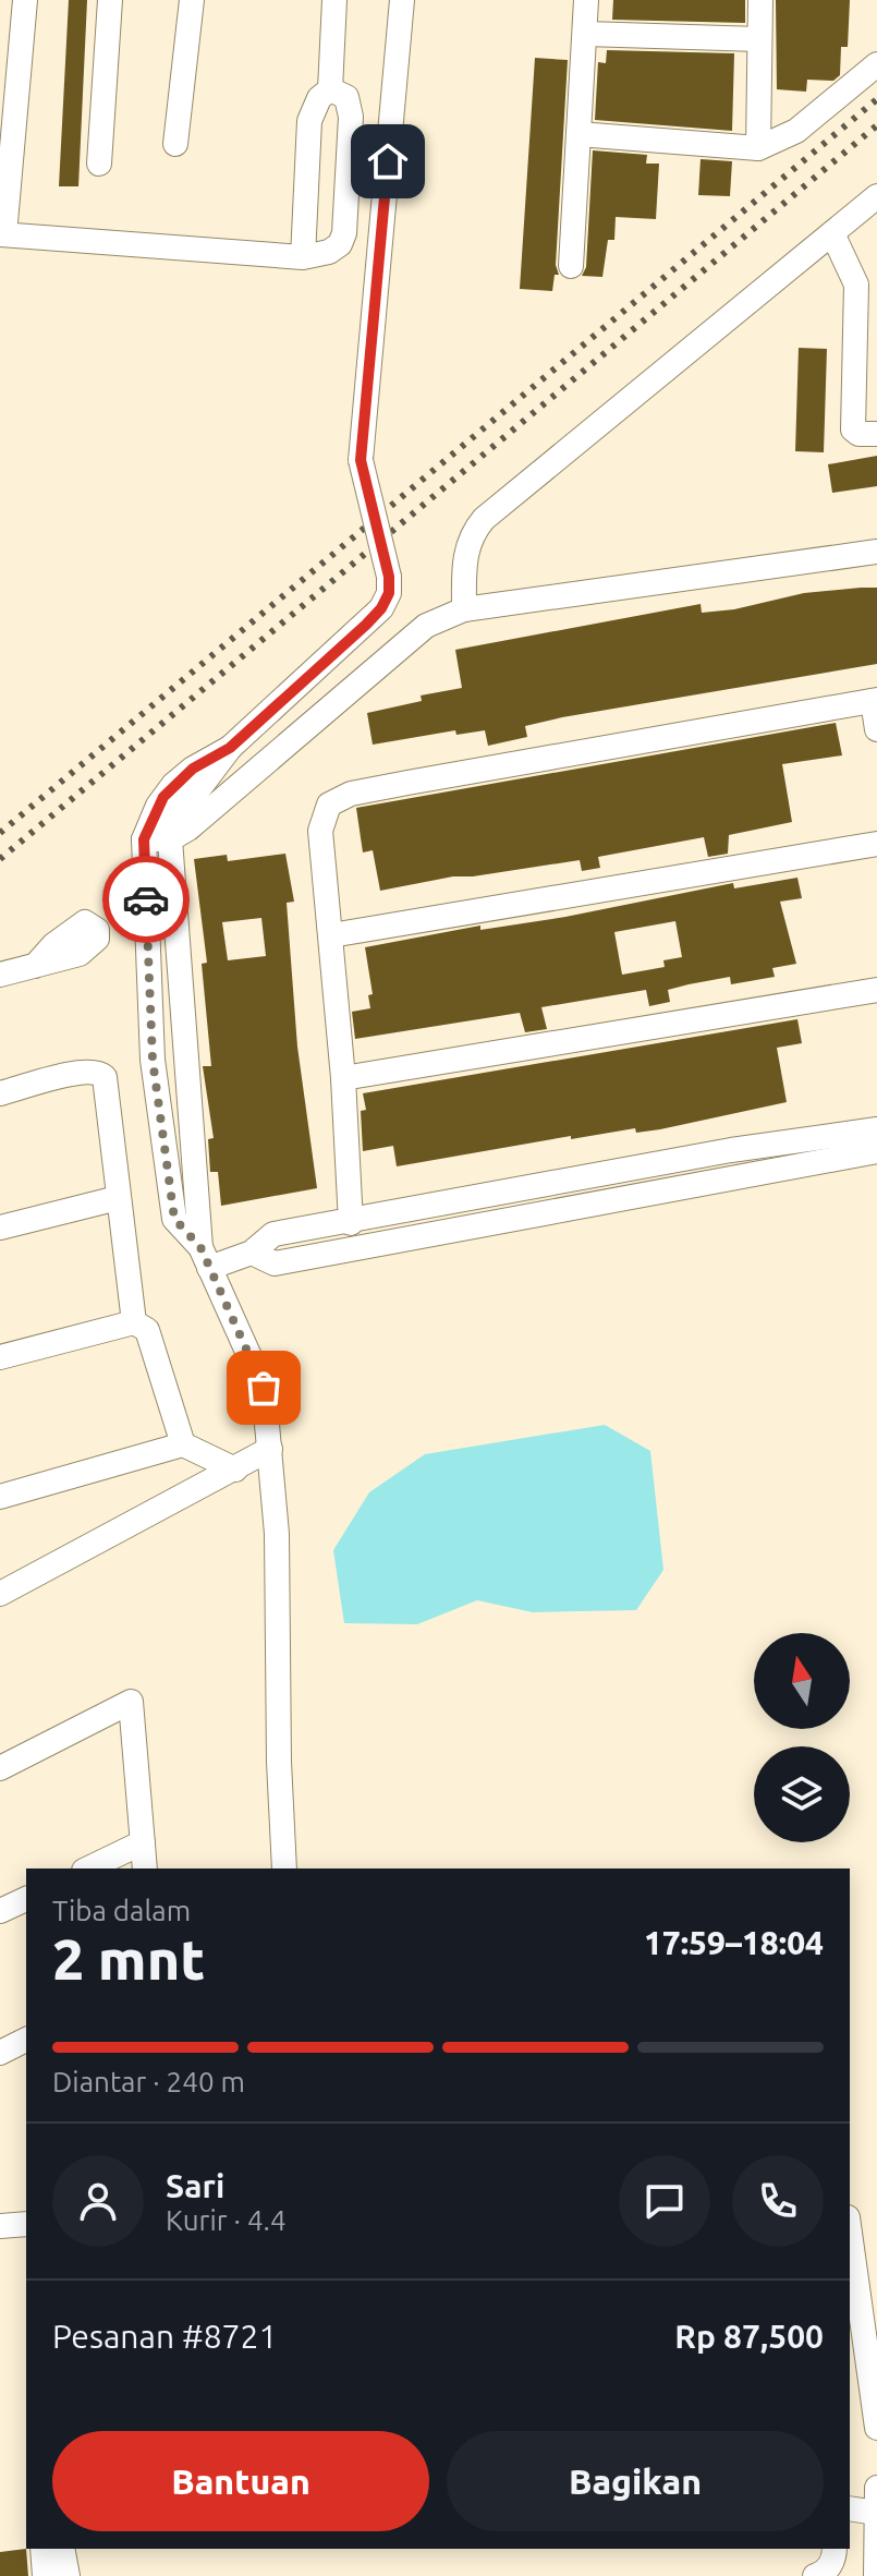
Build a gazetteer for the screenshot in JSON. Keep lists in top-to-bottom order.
{
  "north": "top",
  "page": {
    "heading": ["2 mnt", "Tiba dalam", "17:59–18:04"],
    "panel": [
      "Sari",
      "Kurir · 4.4",
      "Pesanan #8721",
      "Rp 87,500"
    ],
    "bar": "Diantar · 240 m",
    "buttons": ["Bantuan", "Bagikan"]
  }
}
